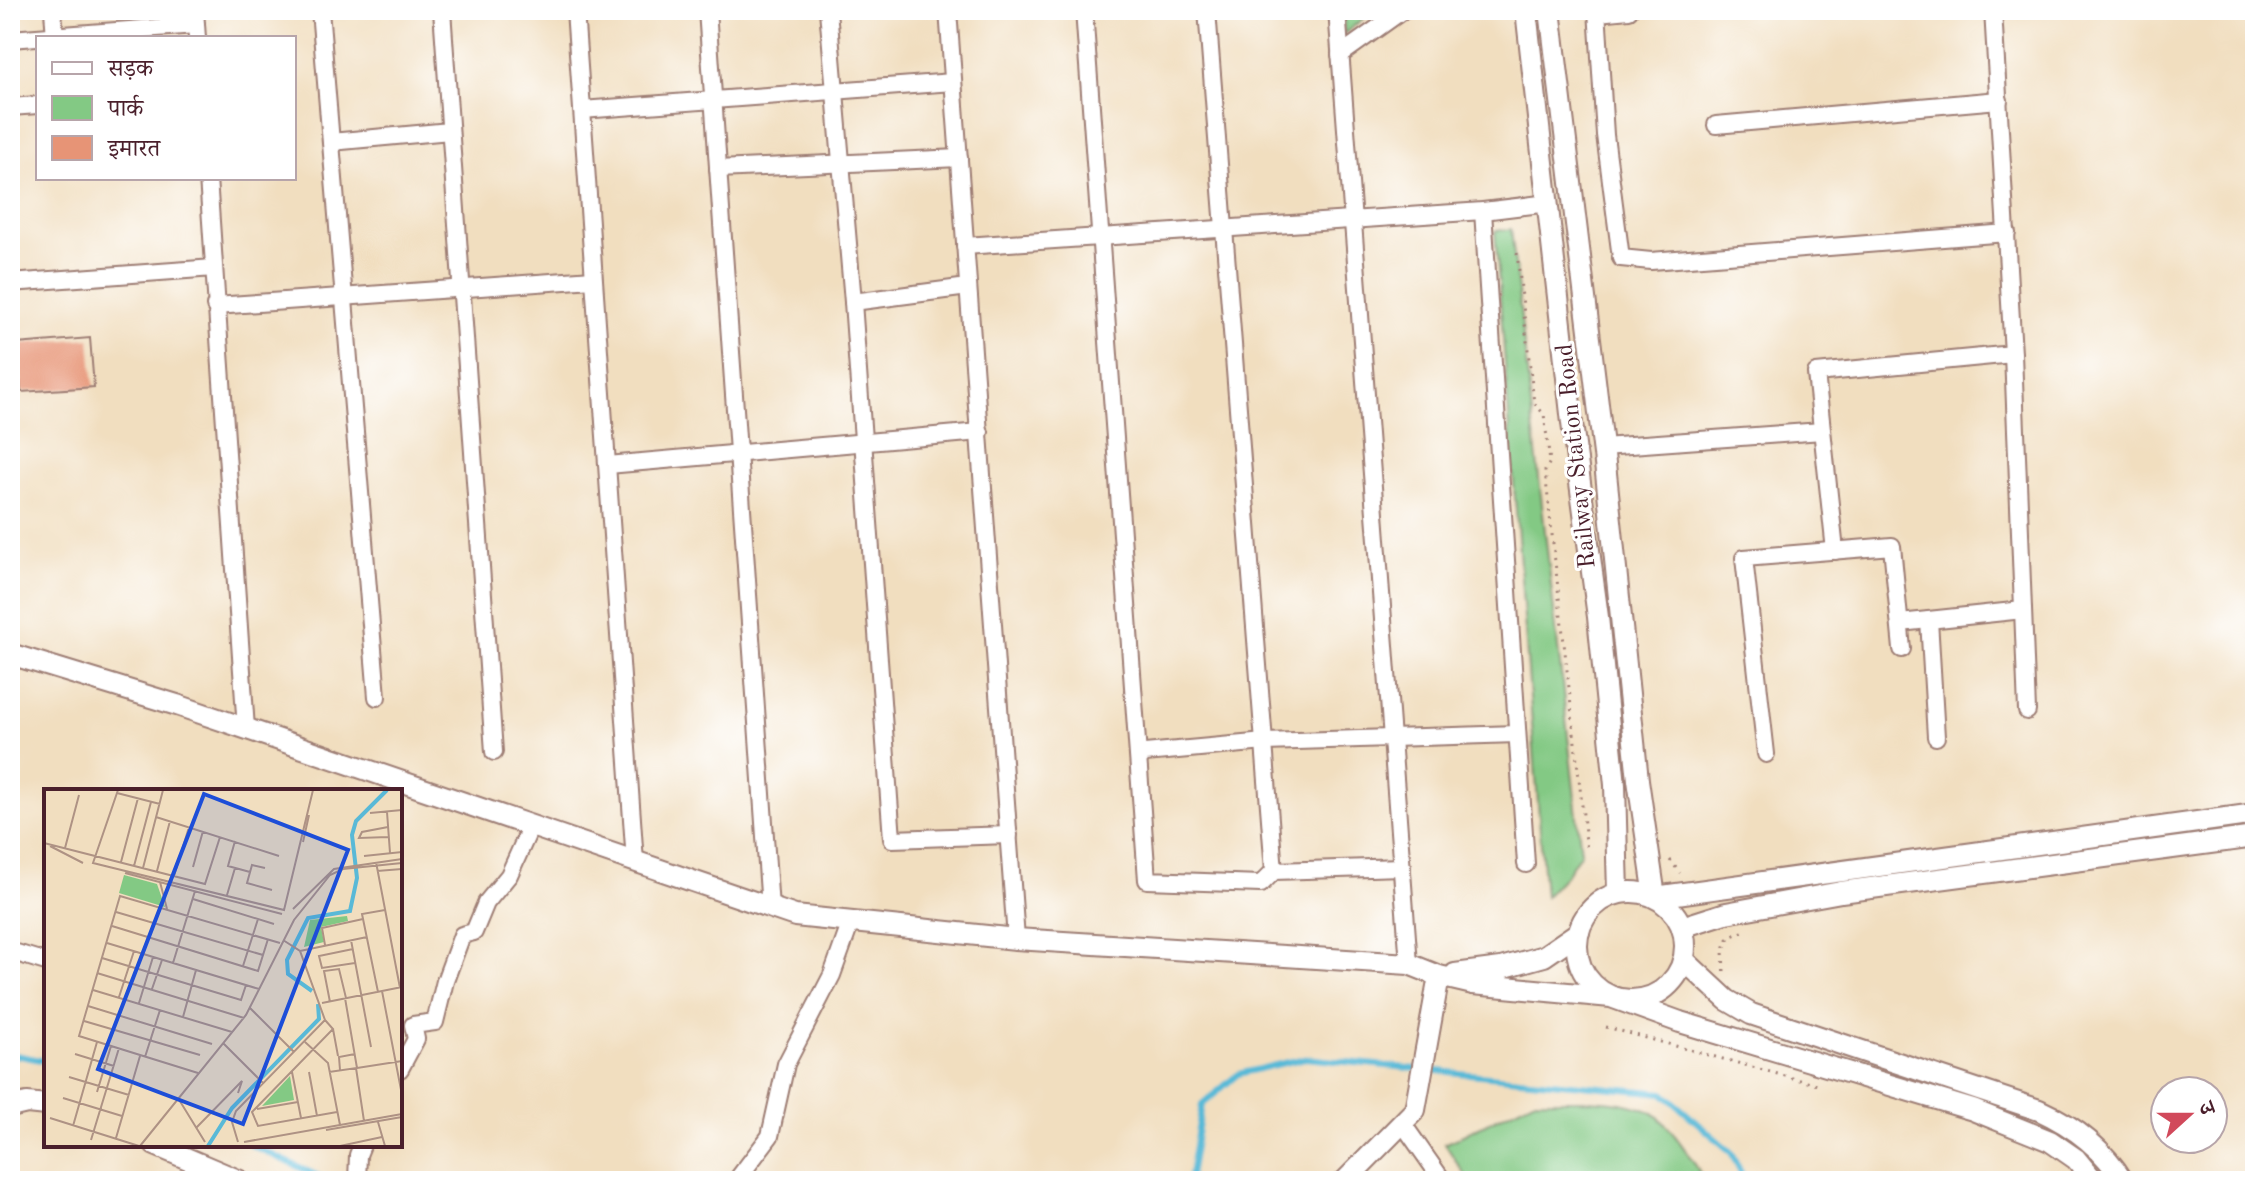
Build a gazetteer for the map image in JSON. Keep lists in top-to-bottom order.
{
  "streets": {
    "street": ["Railway Station Road"]
  },
  "legend": ["सड़क", "पार्क", "इमारत"],
  "north": "right"
}
